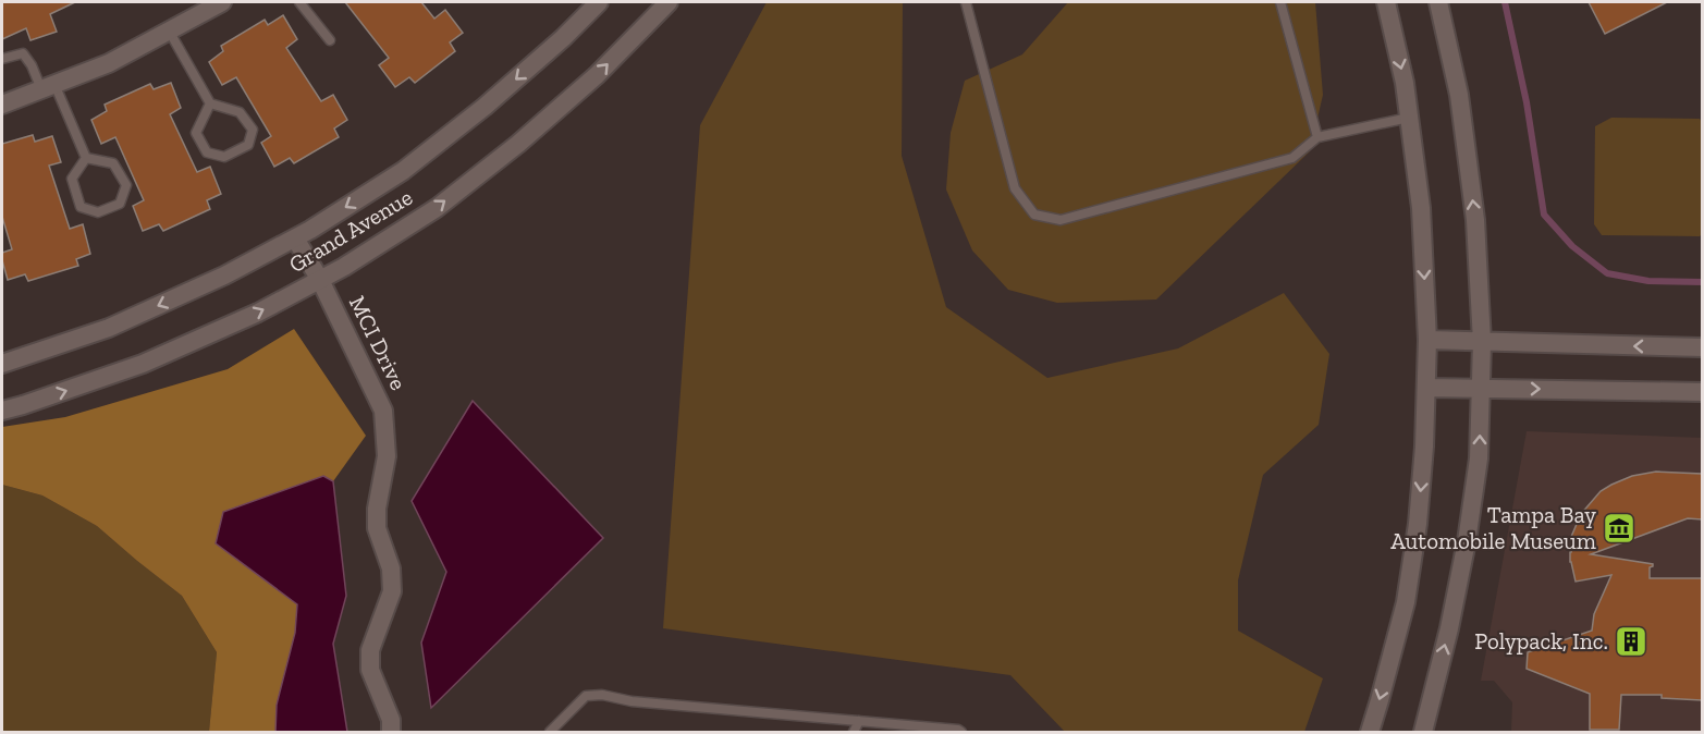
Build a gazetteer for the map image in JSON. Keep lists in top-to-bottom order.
{
  "streets": {
    "street": ["Grand Avenue", "MCI Drive"]
  },
  "crossings": [
    ["Grand Avenue", "MCI Drive"]
  ],
  "places": {
    "museum": ["Tampa Bay Automobile Museum"],
    "building": ["Polypack, Inc."]
  }
}
